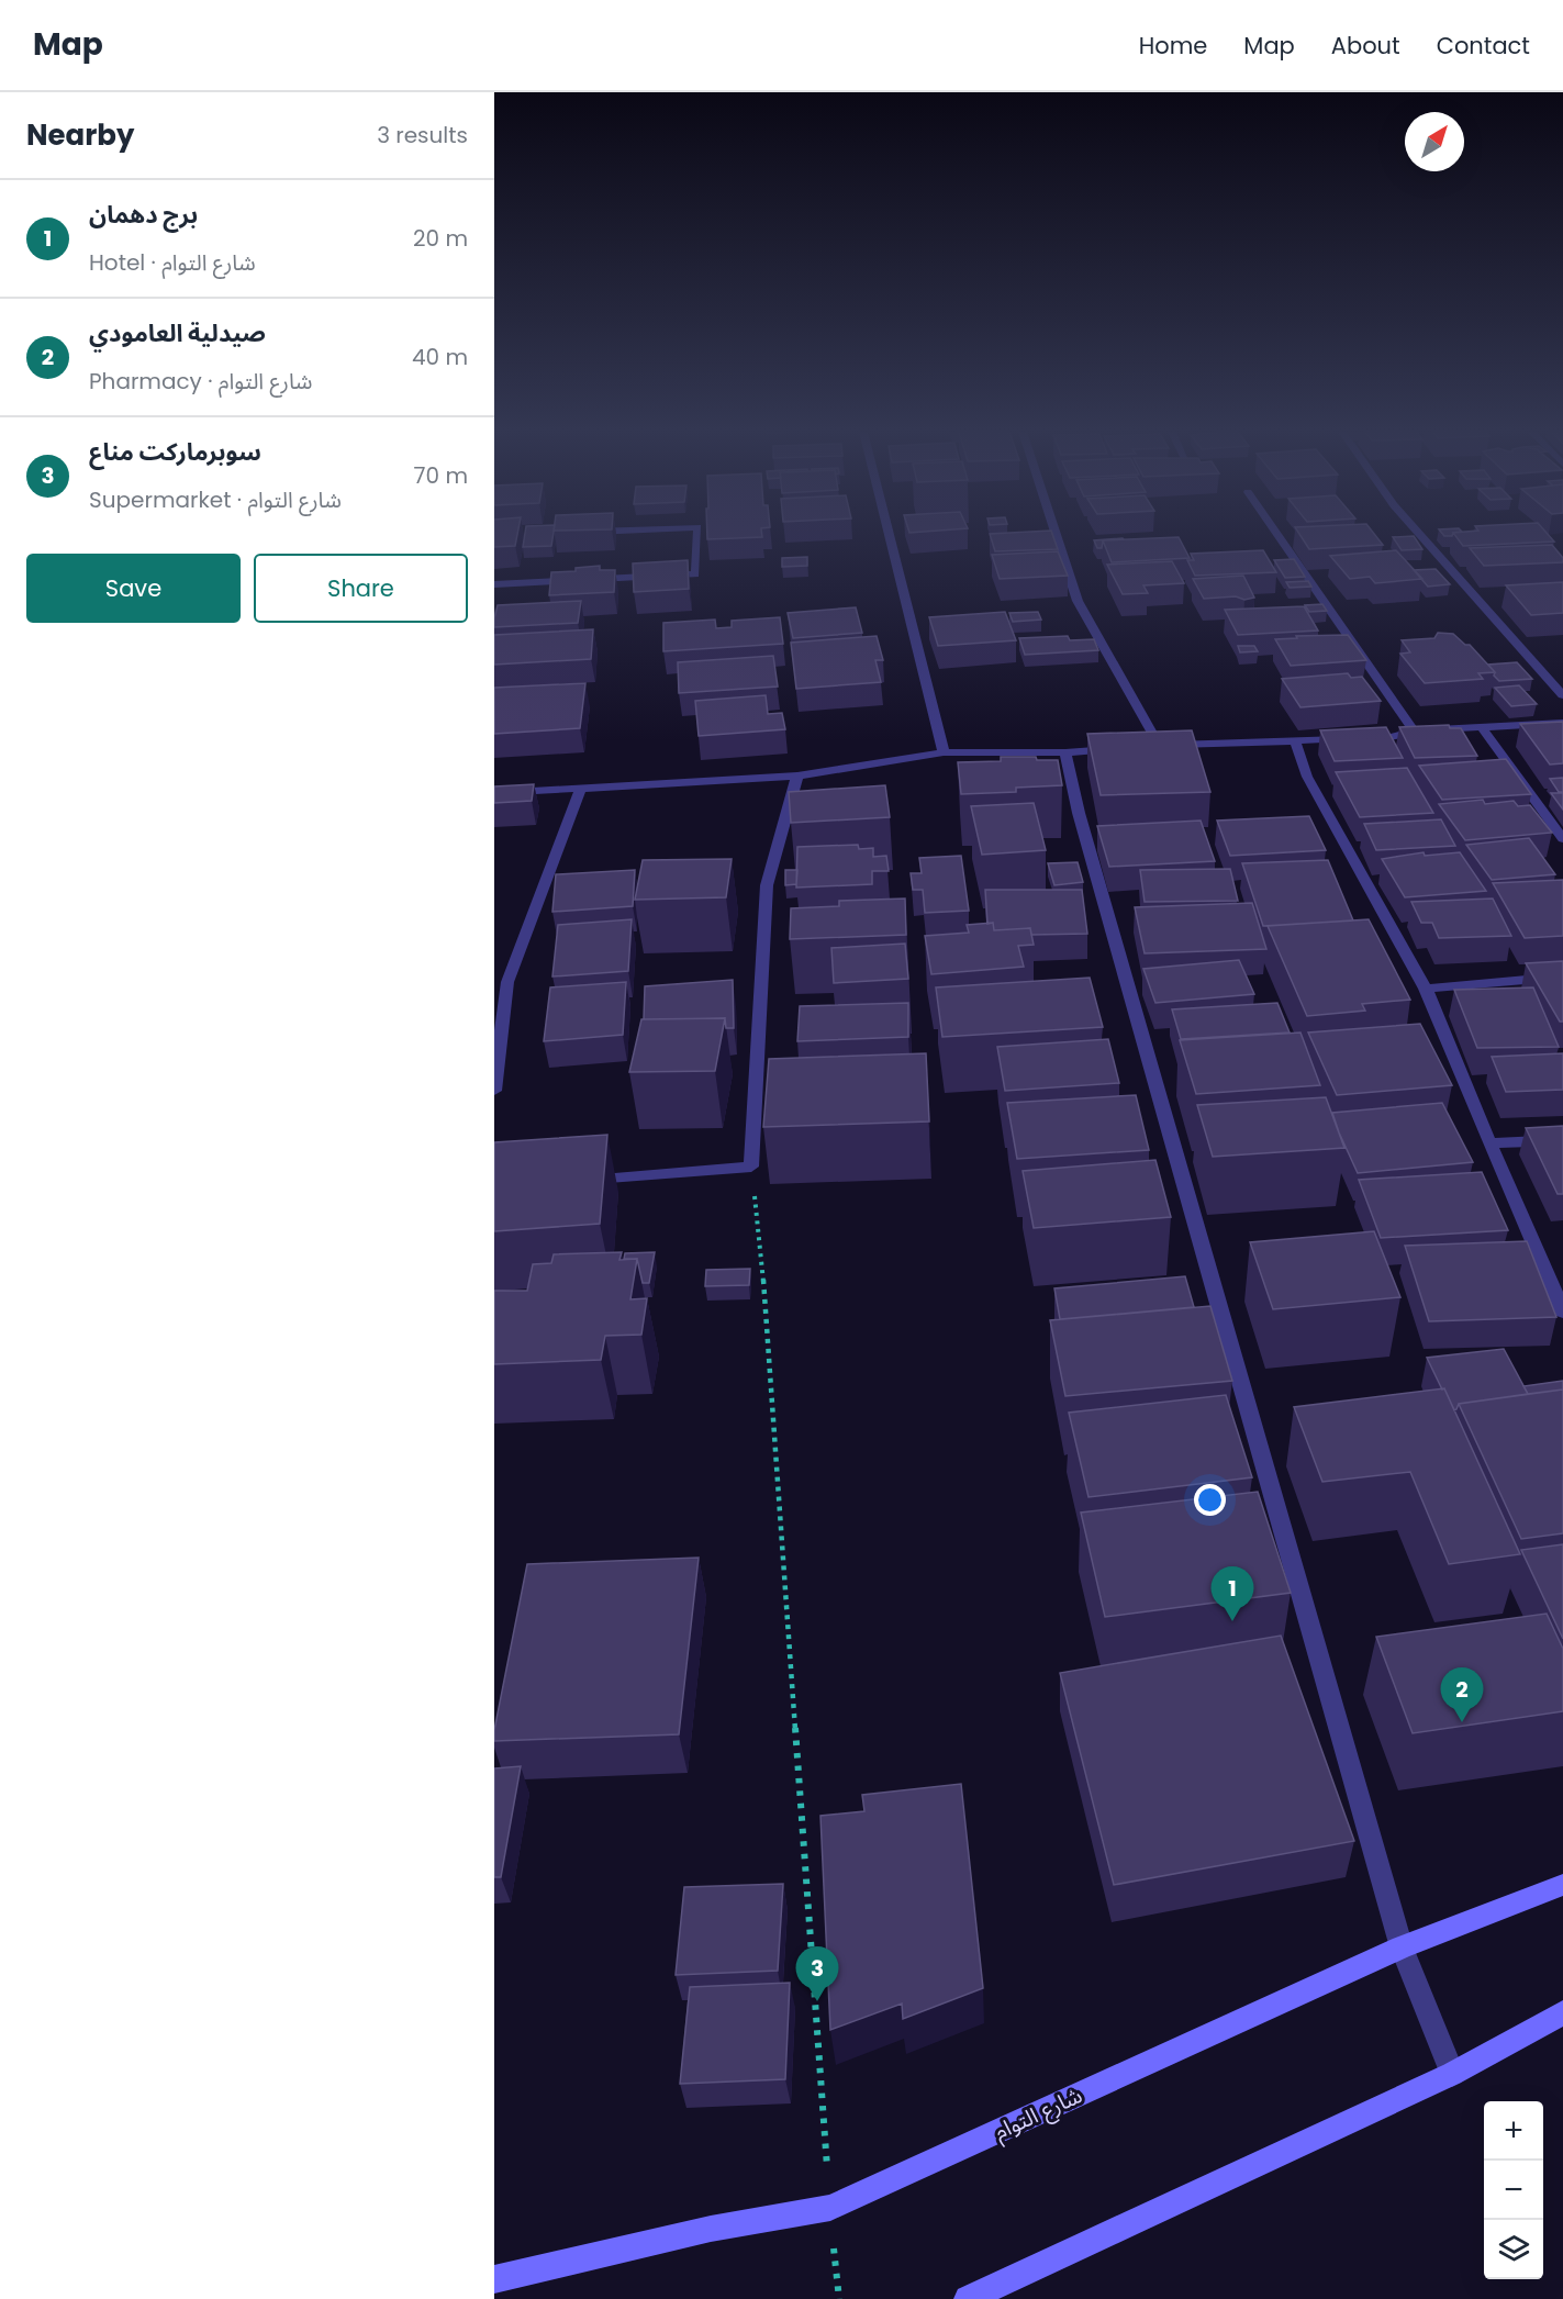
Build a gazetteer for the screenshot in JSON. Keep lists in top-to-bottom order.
{
  "streets": {
    "main road": ["شارع التوام"]
  },
  "north": "top right",
  "page": {
    "header": "Map",
    "nav": [
      "Home",
      "Map",
      "About",
      "Contact"
    ],
    "heading": ["Nearby", "3 results"],
    "list": [
      {
        "mark": "1",
        "name": "برج دهمان",
        "note": "Hotel · شارع التوام",
        "value": "20 m"
      },
      {
        "mark": "2",
        "name": "صيدلية العامودي",
        "note": "Pharmacy · شارع التوام",
        "value": "40 m"
      },
      {
        "mark": "3",
        "name": "سوبرماركت مناع",
        "note": "Supermarket · شارع التوام",
        "value": "70 m"
      }
    ],
    "buttons": ["Save", "Share"],
    "pins": ["1", "2", "3"],
    "map_buttons": ["+", "−"]
  }
}
